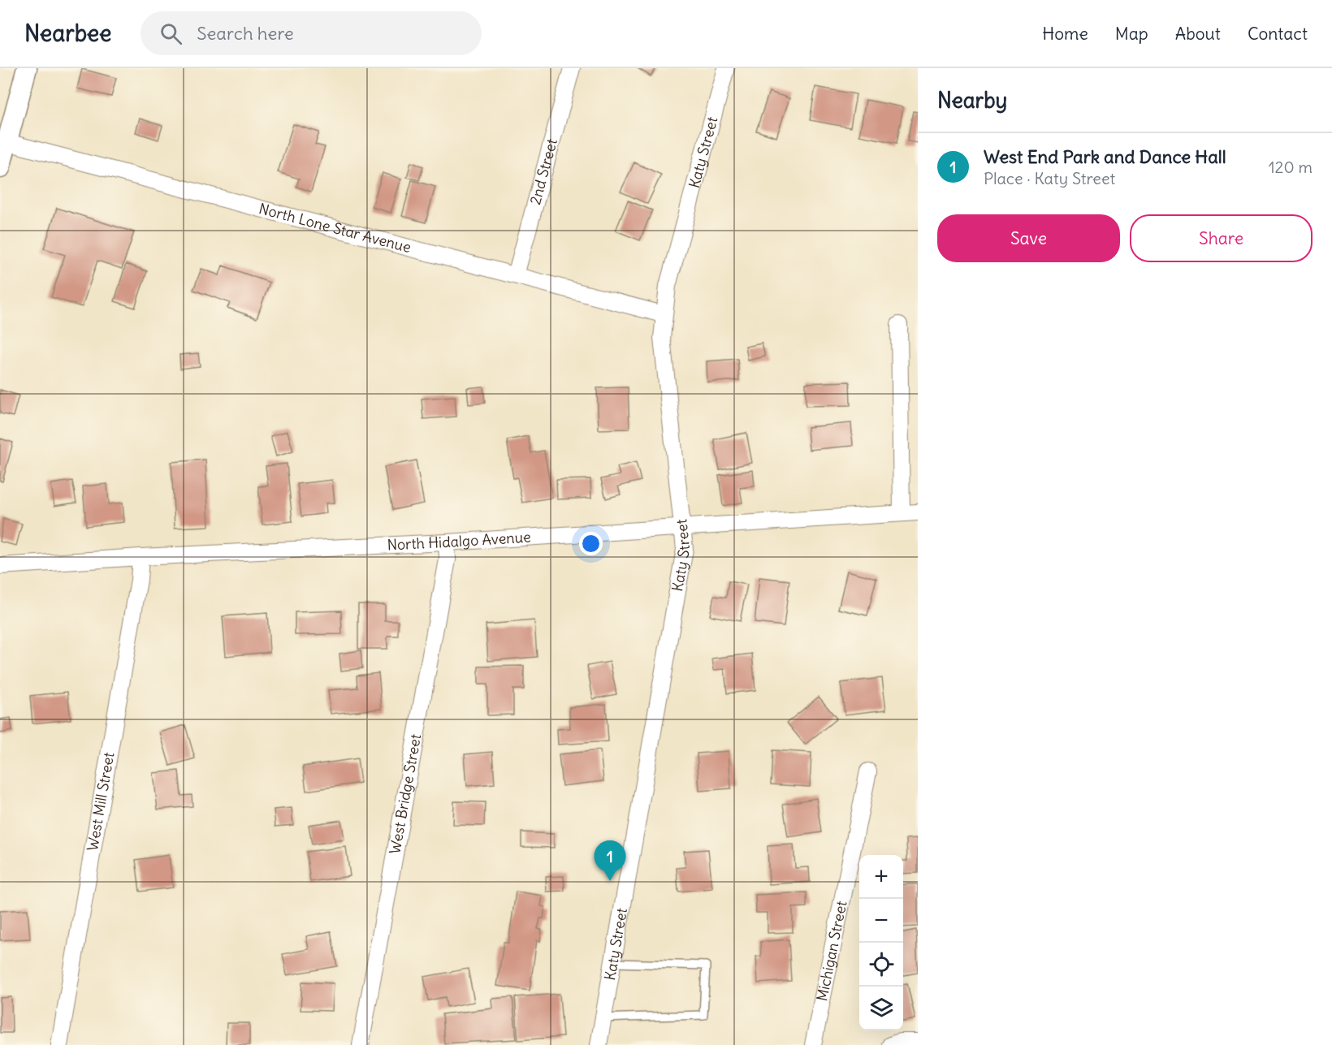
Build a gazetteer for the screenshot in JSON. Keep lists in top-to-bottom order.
{
  "streets": {
    "street": [
      "Katy Street",
      "2nd Street",
      "North Lone Star Avenue",
      "North Hidalgo Avenue",
      "West Bridge Street",
      "West Mill Street",
      "Michigan Street"
    ]
  },
  "crossings": [
    ["Katy Street", "North Lone Star Avenue"],
    ["Katy Street", "North Hidalgo Avenue"],
    ["2nd Street", "North Lone Star Avenue"],
    ["North Hidalgo Avenue", "West Bridge Street"],
    ["North Hidalgo Avenue", "West Mill Street"]
  ],
  "page": {
    "header": "Nearbee",
    "search": "Search here",
    "nav": [
      "Home",
      "Map",
      "About",
      "Contact"
    ],
    "heading": "Nearby",
    "list": [
      {
        "mark": "1",
        "name": "West End Park and Dance Hall",
        "note": "Place · Katy Street",
        "value": "120 m"
      }
    ],
    "buttons": ["Save", "Share"],
    "pins": "1",
    "map_buttons": ["+", "−"]
  }
}
